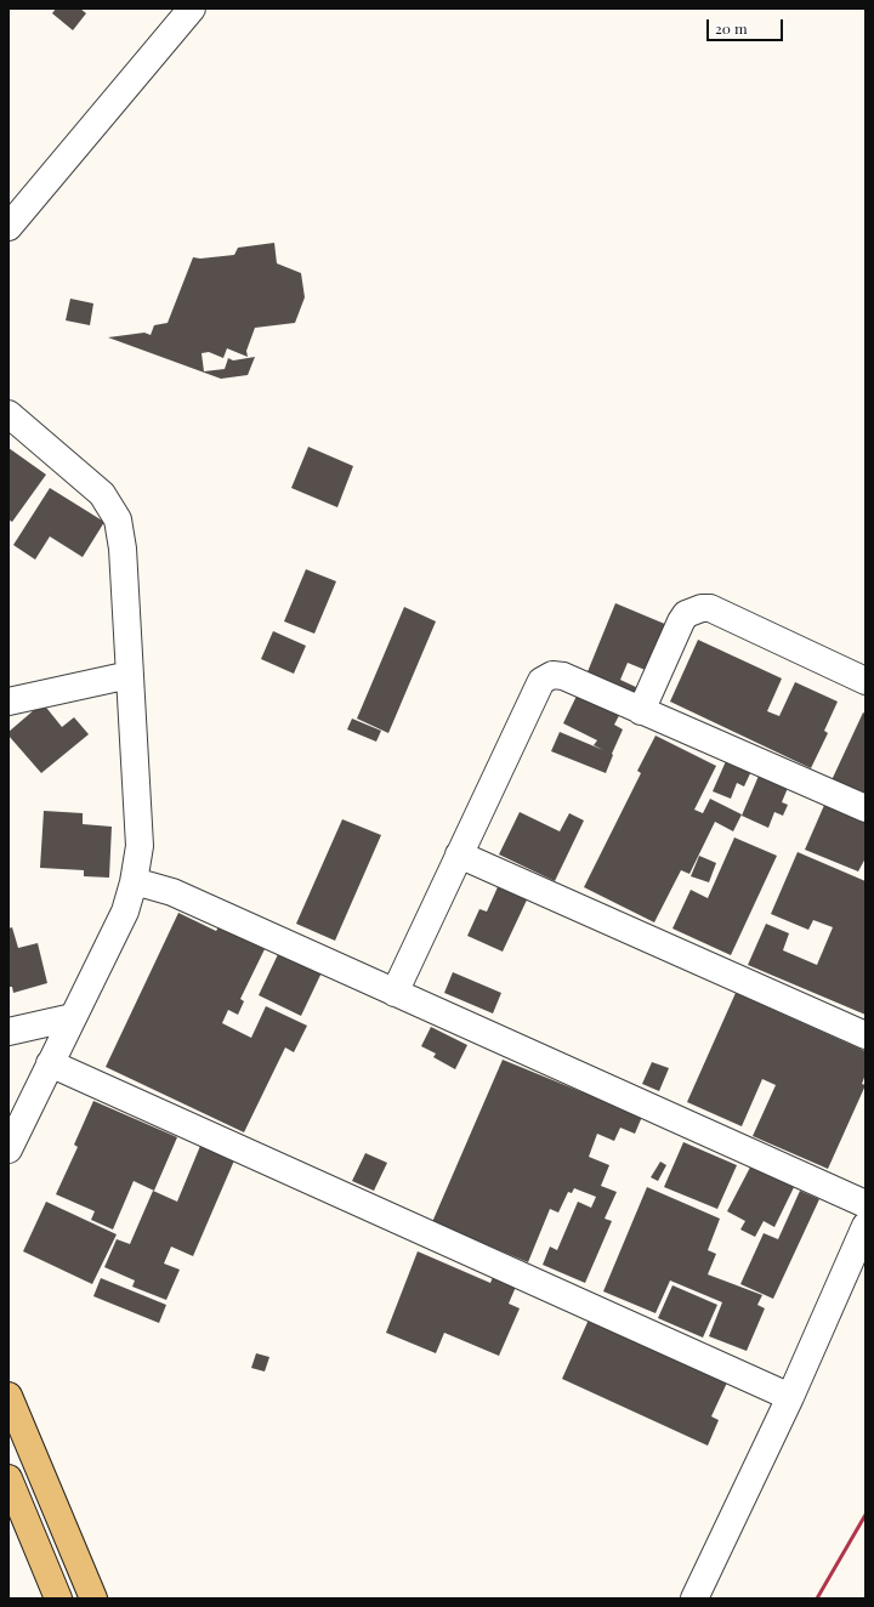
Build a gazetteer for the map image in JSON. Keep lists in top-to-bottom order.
{
  "scale_bar": "20 m"
}
